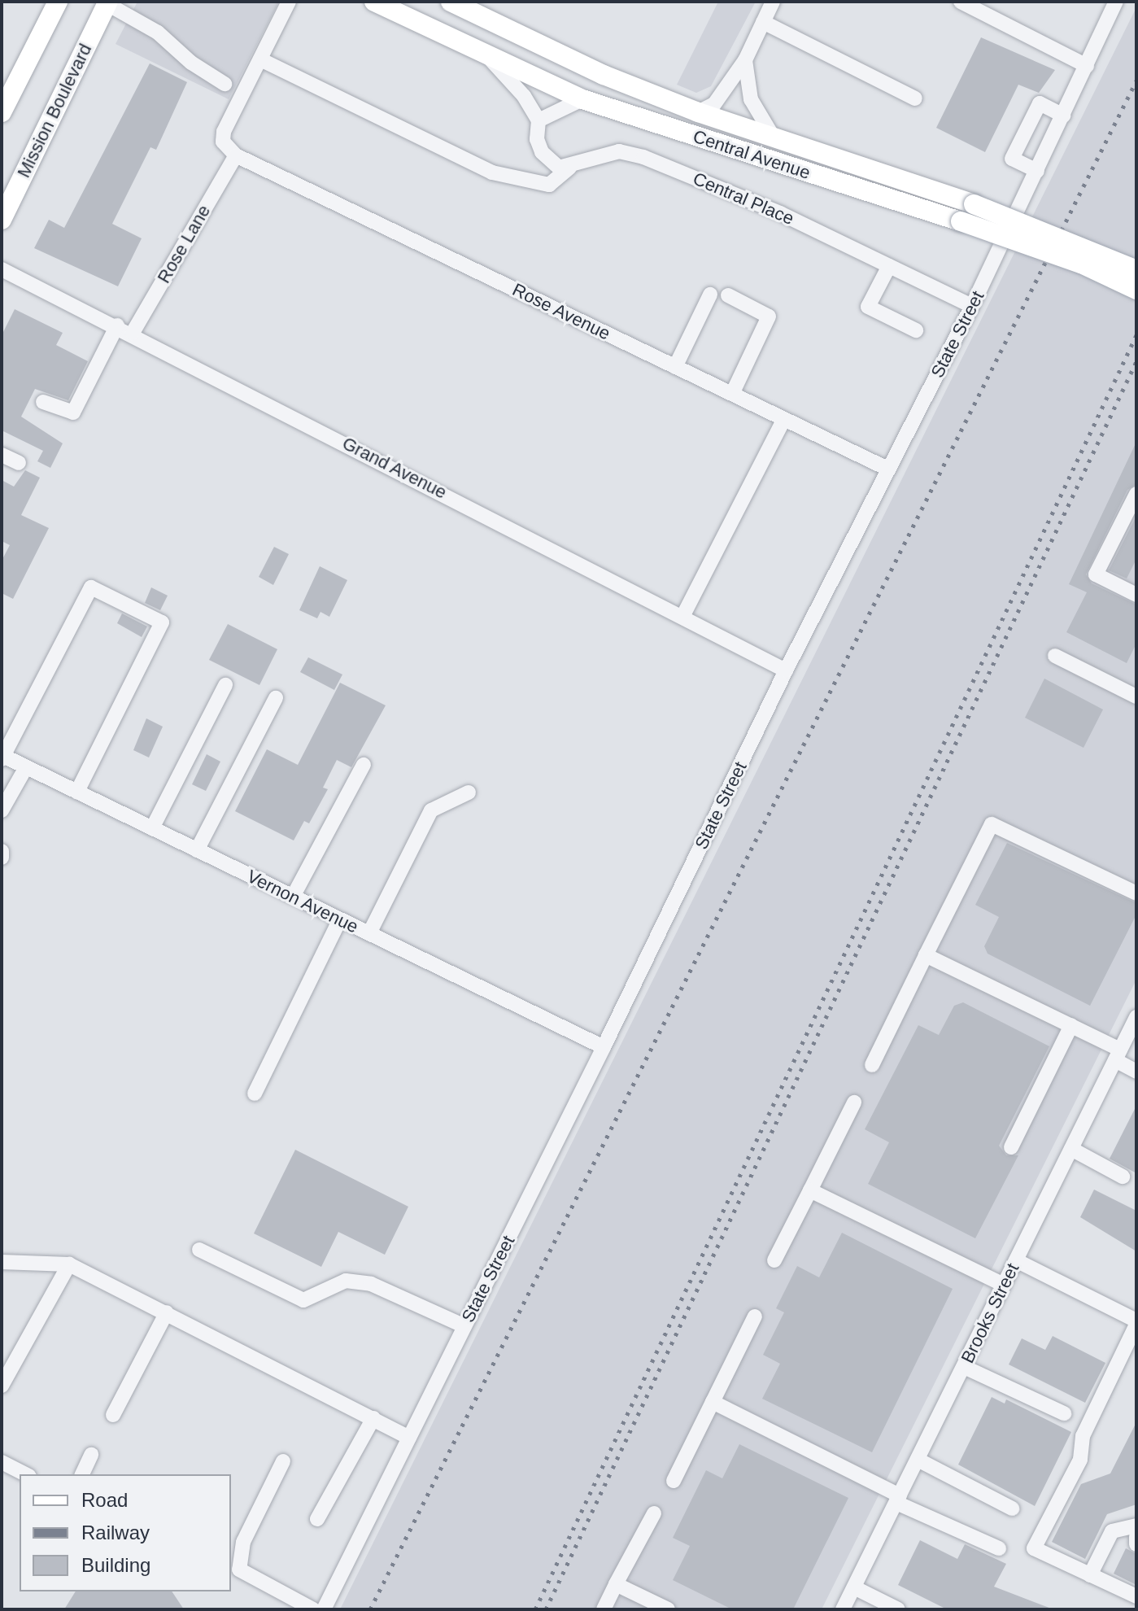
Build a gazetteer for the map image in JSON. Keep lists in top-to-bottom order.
{
  "streets": {
    "main road": ["Mission Boulevard", "Central Avenue"],
    "street": [
      "Central Place",
      "Rose Lane",
      "Rose Avenue",
      "State Street",
      "Grand Avenue",
      "Vernon Avenue",
      "Brooks Street"
    ]
  },
  "crossings": [
    ["Central Place", "State Street"],
    ["Rose Lane", "Rose Avenue"],
    ["Rose Lane", "Grand Avenue"],
    ["Rose Avenue", "State Street"],
    ["State Street", "Grand Avenue"],
    ["State Street", "Vernon Avenue"]
  ],
  "legend": ["Road", "Railway", "Building"]
}
